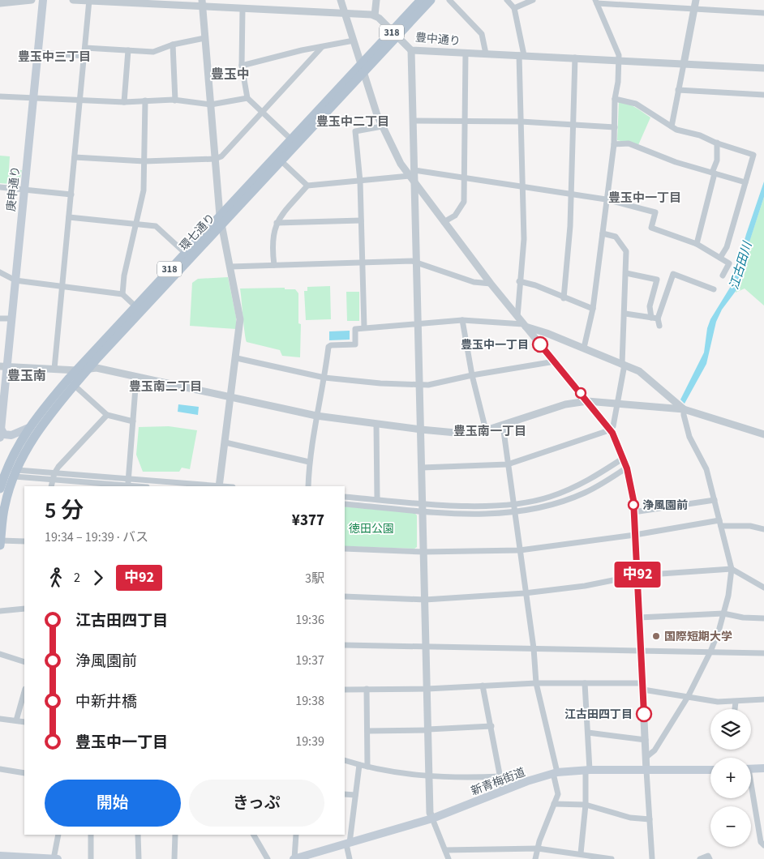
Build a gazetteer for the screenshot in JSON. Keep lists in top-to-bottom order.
{
  "streets": {
    "main road": [
      "318",
      "庚申通り",
      "環七通り",
      "新青梅街道"
    ],
    "street": ["豊中通り"]
  },
  "crossings": [
    ["豊中通り", "環七通り"]
  ],
  "districts": [
    "豊玉中三丁目",
    "豊玉中",
    "豊玉中二丁目",
    "豊玉中一丁目",
    "豊玉南",
    "豊玉南二丁目",
    "豊玉南一丁目"
  ],
  "water": ["江古田川"],
  "parks": ["徳田公園"],
  "places": [
    "豊玉中一丁目",
    "浄風園前",
    "国際短期大学",
    "江古田四丁目"
  ],
  "lines": ["bus line 中92"],
  "page": {
    "on_map": "中92",
    "heading": ["5 分", "19:34 – 19:39 · バス", "¥377"],
    "legs": ["2", "中92", "3駅"],
    "list": [
      {
        "name": "江古田四丁目",
        "value": "19:36"
      },
      {
        "name": "浄風園前",
        "value": "19:37"
      },
      {
        "name": "中新井橋",
        "value": "19:38"
      },
      {
        "name": "豊玉中一丁目",
        "value": "19:39"
      }
    ],
    "map_buttons": ["+", "−"],
    "buttons": ["開始", "きっぷ"]
  }
}
